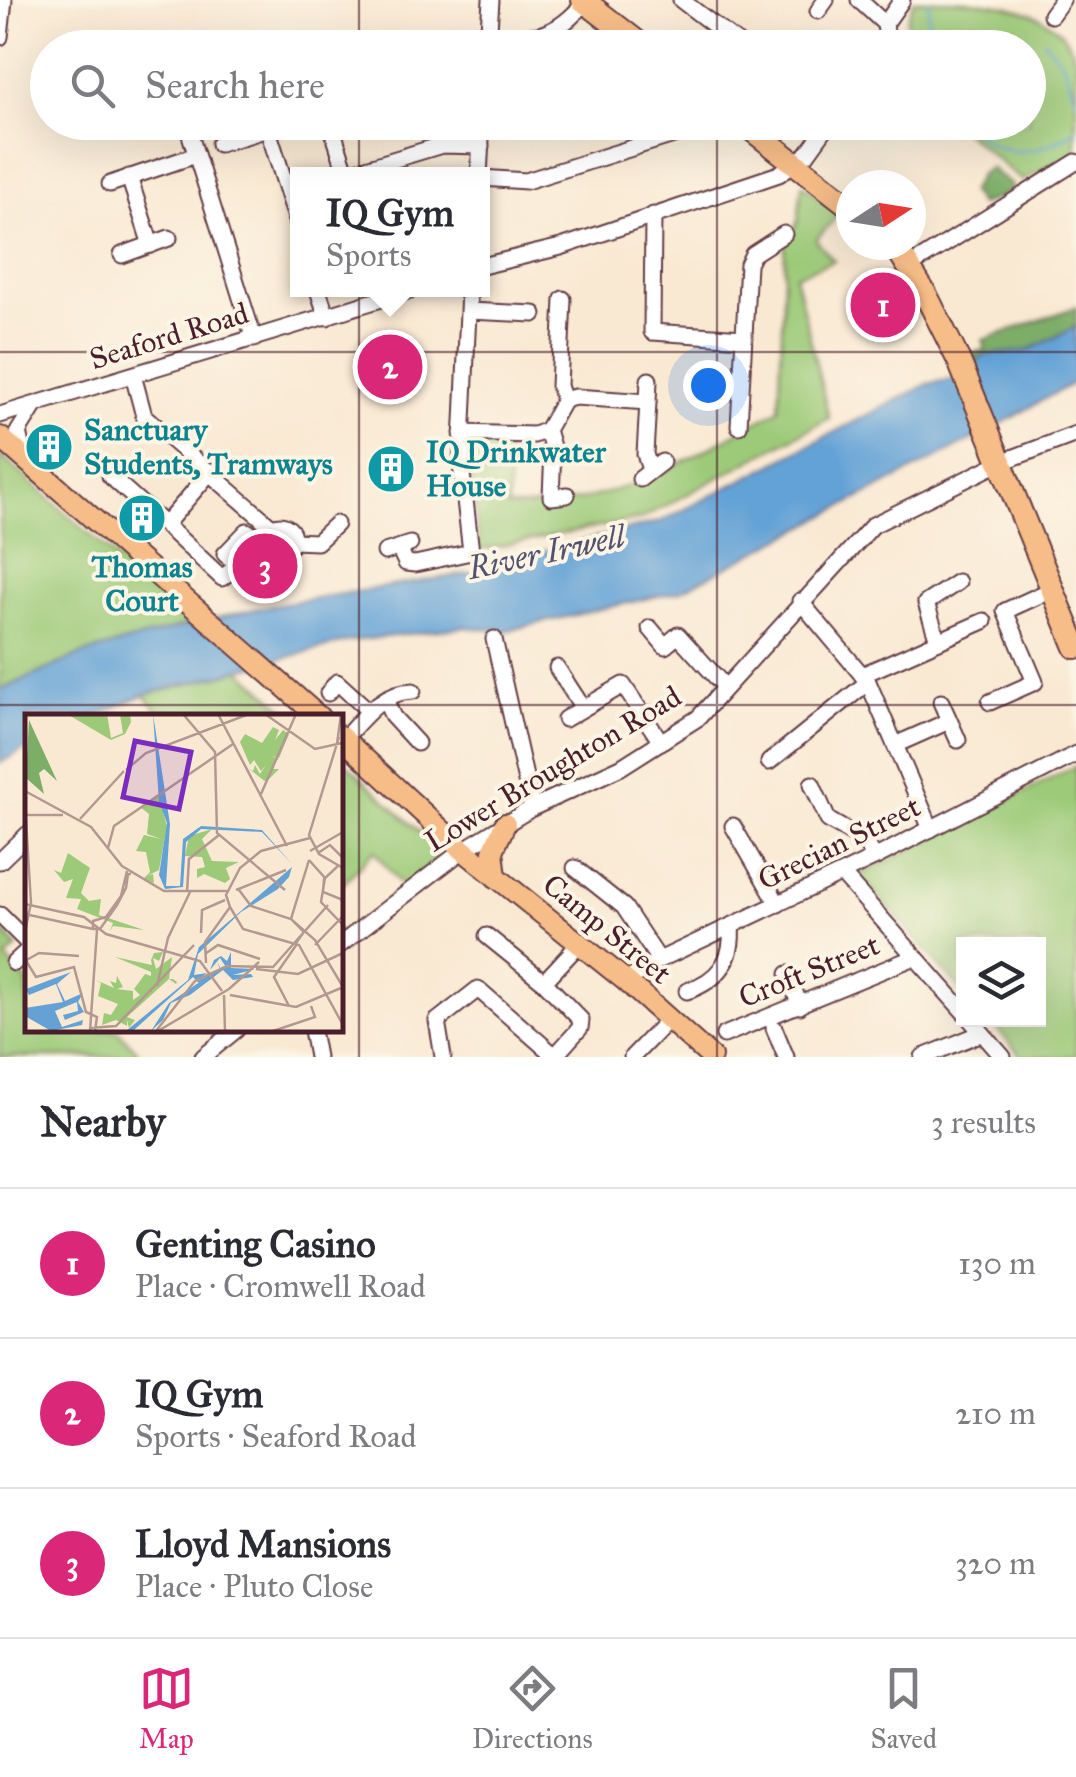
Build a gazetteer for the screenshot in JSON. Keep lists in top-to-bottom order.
{
  "streets": {
    "main road": ["Camp Street"],
    "street": [
      "Seaford Road",
      "Lower Broughton Road",
      "Grecian Street",
      "Croft Street"
    ]
  },
  "crossings": [
    ["Lower Broughton Road", "Camp Street"],
    ["Grecian Street", "Camp Street"]
  ],
  "water": ["River Irwell"],
  "places": {
    "building": ["Sanctuary Students, Tramways", "IQ Drinkwater House", "Thomas Court"]
  },
  "north": "right",
  "page": {
    "search": "Search here",
    "popup": ["IQ Gym", "Sports"],
    "pins": ["1", "2", "3"],
    "heading": ["Nearby", "3 results"],
    "list": [
      {
        "mark": "1",
        "name": "Genting Casino",
        "note": "Place · Cromwell Road",
        "value": "130 m"
      },
      {
        "mark": "2",
        "name": "IQ Gym",
        "note": "Sports · Seaford Road",
        "value": "210 m"
      },
      {
        "mark": "3",
        "name": "Lloyd Mansions",
        "note": "Place · Pluto Close",
        "value": "320 m"
      }
    ],
    "nav": ["Map", "Directions", "Saved"]
  }
}
